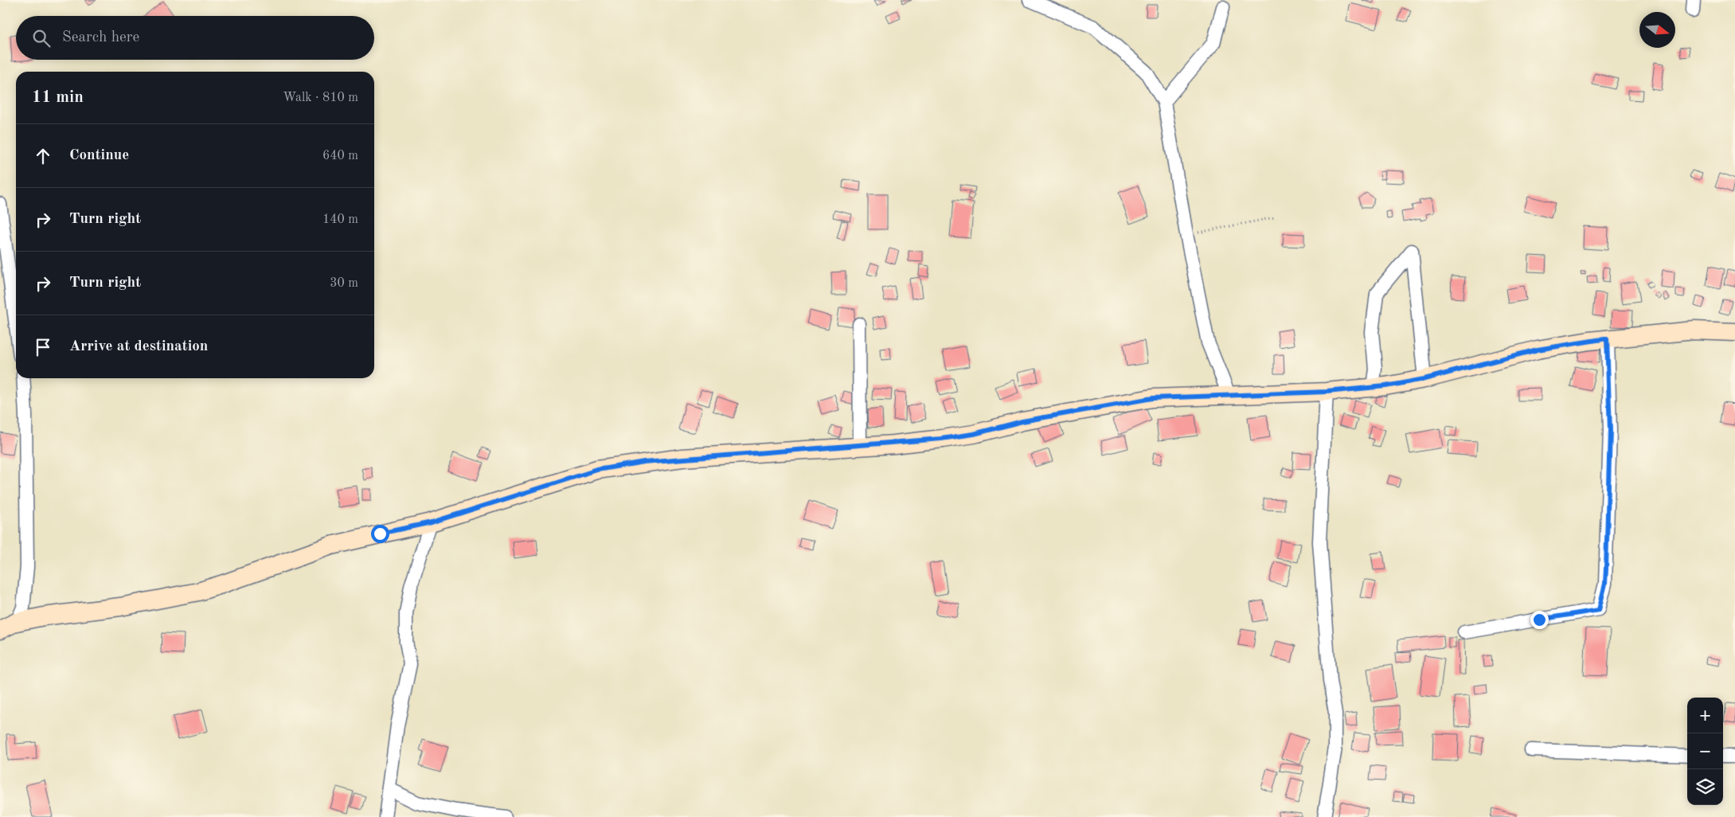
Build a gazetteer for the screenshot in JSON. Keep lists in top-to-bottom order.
{
  "north": "right",
  "page": {
    "search": "Search here",
    "heading": ["11 min", "Walk · 810 m"],
    "list": [
      ["Continue", "640 m"],
      ["Turn right", "140 m"],
      ["Turn right", "30 m"],
      "Arrive at destination"
    ],
    "map_buttons": ["+", "−"]
  }
}
